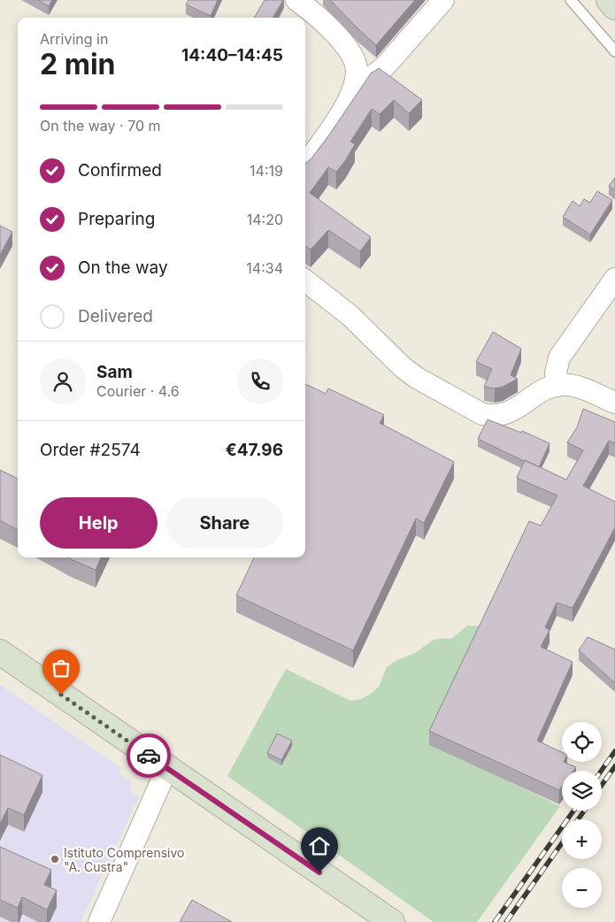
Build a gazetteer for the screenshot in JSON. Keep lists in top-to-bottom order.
{
  "places": ["Istituto Comprensivo \"A. Custra\""],
  "page": {
    "heading": ["2 min", "Arriving in", "14:40–14:45"],
    "panel": [
      "Sam",
      "Courier · 4.6",
      "Order #2574",
      "€47.96"
    ],
    "bar": "On the way · 70 m",
    "list": [
      ["Confirmed", "14:19"],
      ["Preparing", "14:20"],
      ["On the way", "14:34"],
      "Delivered"
    ],
    "buttons": ["Help", "Share"],
    "map_buttons": ["+", "−"]
  }
}
